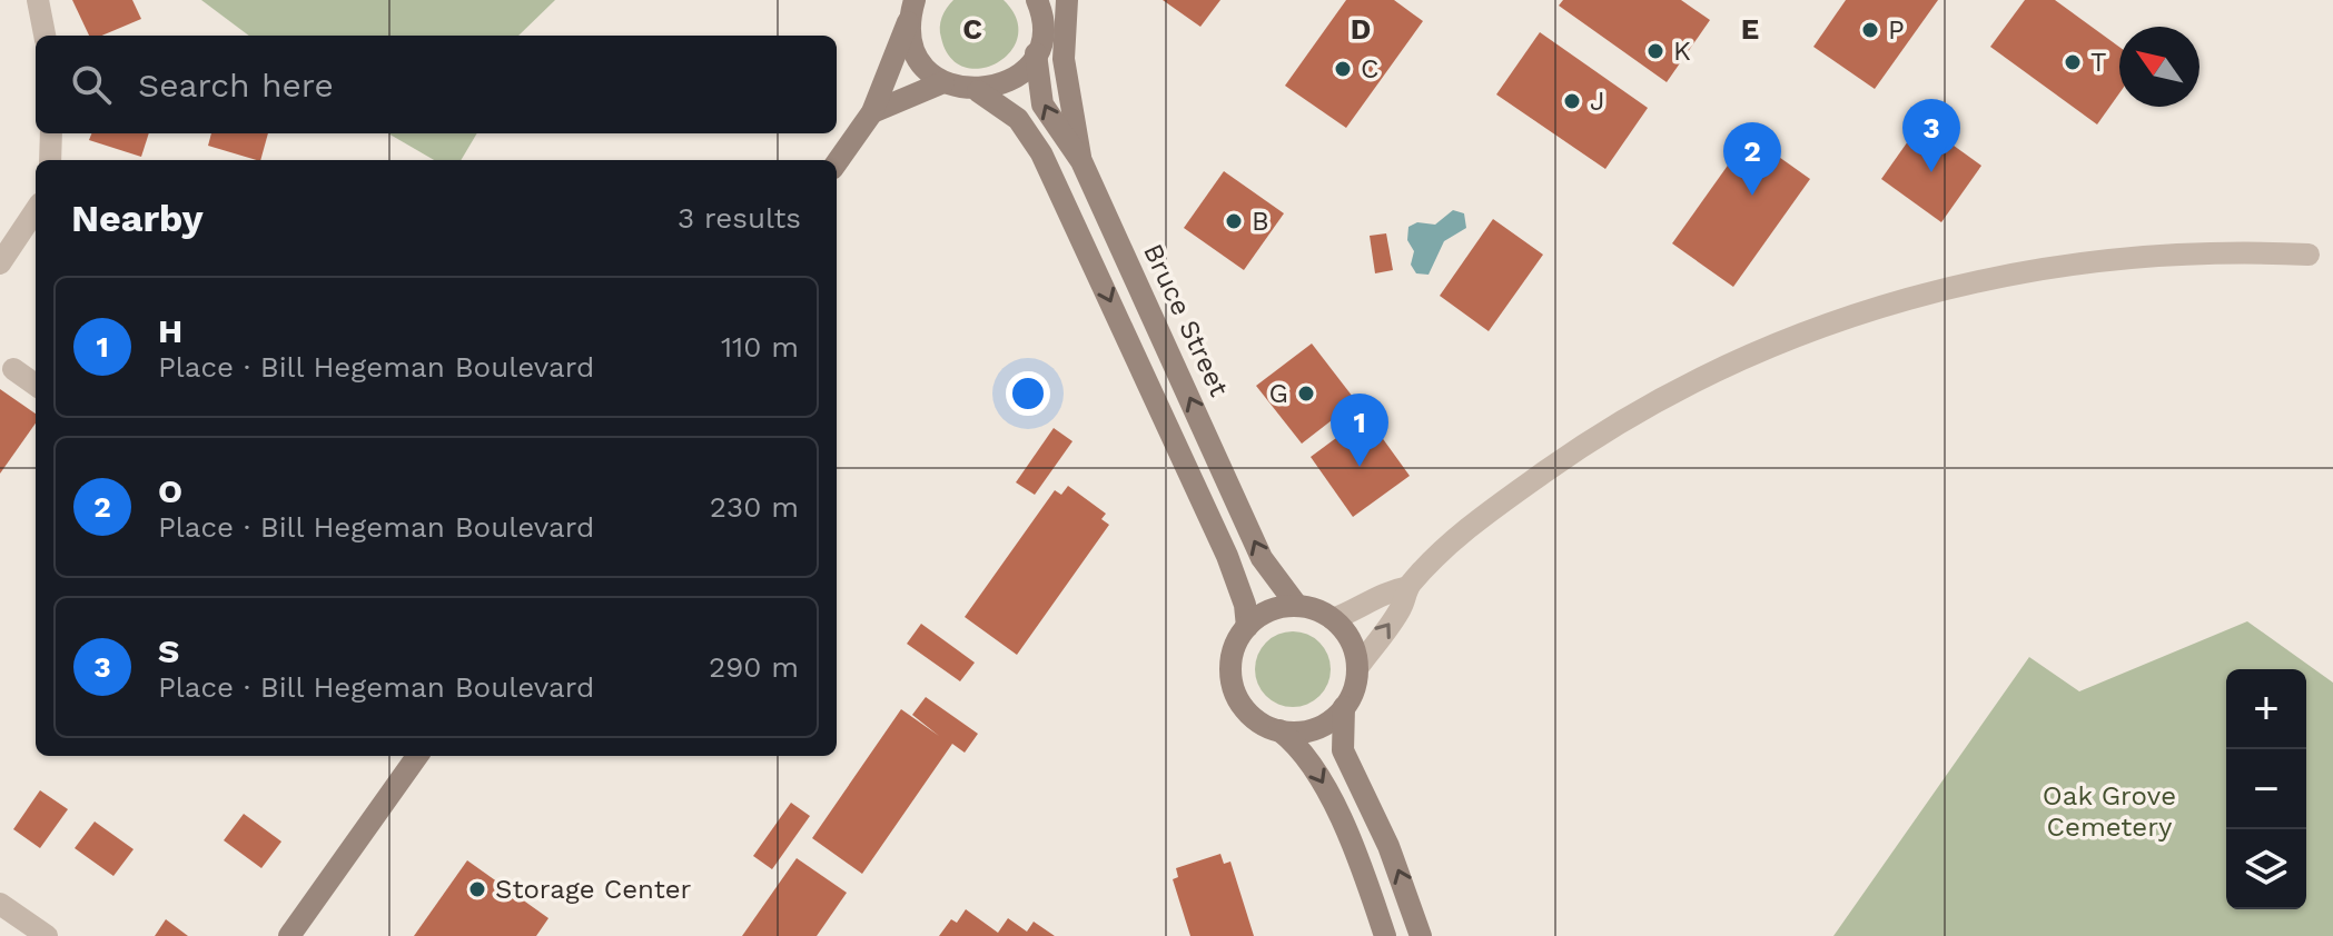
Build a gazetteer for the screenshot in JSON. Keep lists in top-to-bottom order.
{
  "streets": {
    "street": ["Bruce Street"]
  },
  "parks": ["Oak Grove Cemetery"],
  "places": [
    "P",
    "K",
    "T",
    "C",
    "J",
    "B",
    "G",
    "Storage Center"
  ],
  "north": "top left",
  "page": {
    "search": "Search here",
    "pins": ["3", "2", "1"],
    "heading": ["Nearby", "3 results"],
    "list": [
      {
        "mark": "1",
        "name": "H",
        "note": "Place · Bill Hegeman Boulevard",
        "value": "110 m"
      },
      {
        "mark": "2",
        "name": "O",
        "note": "Place · Bill Hegeman Boulevard",
        "value": "230 m"
      },
      {
        "mark": "3",
        "name": "S",
        "note": "Place · Bill Hegeman Boulevard",
        "value": "290 m"
      }
    ],
    "map_buttons": ["+", "−"]
  },
  "grid": {
    "columns": ["C", "D", "E"]
  }
}
